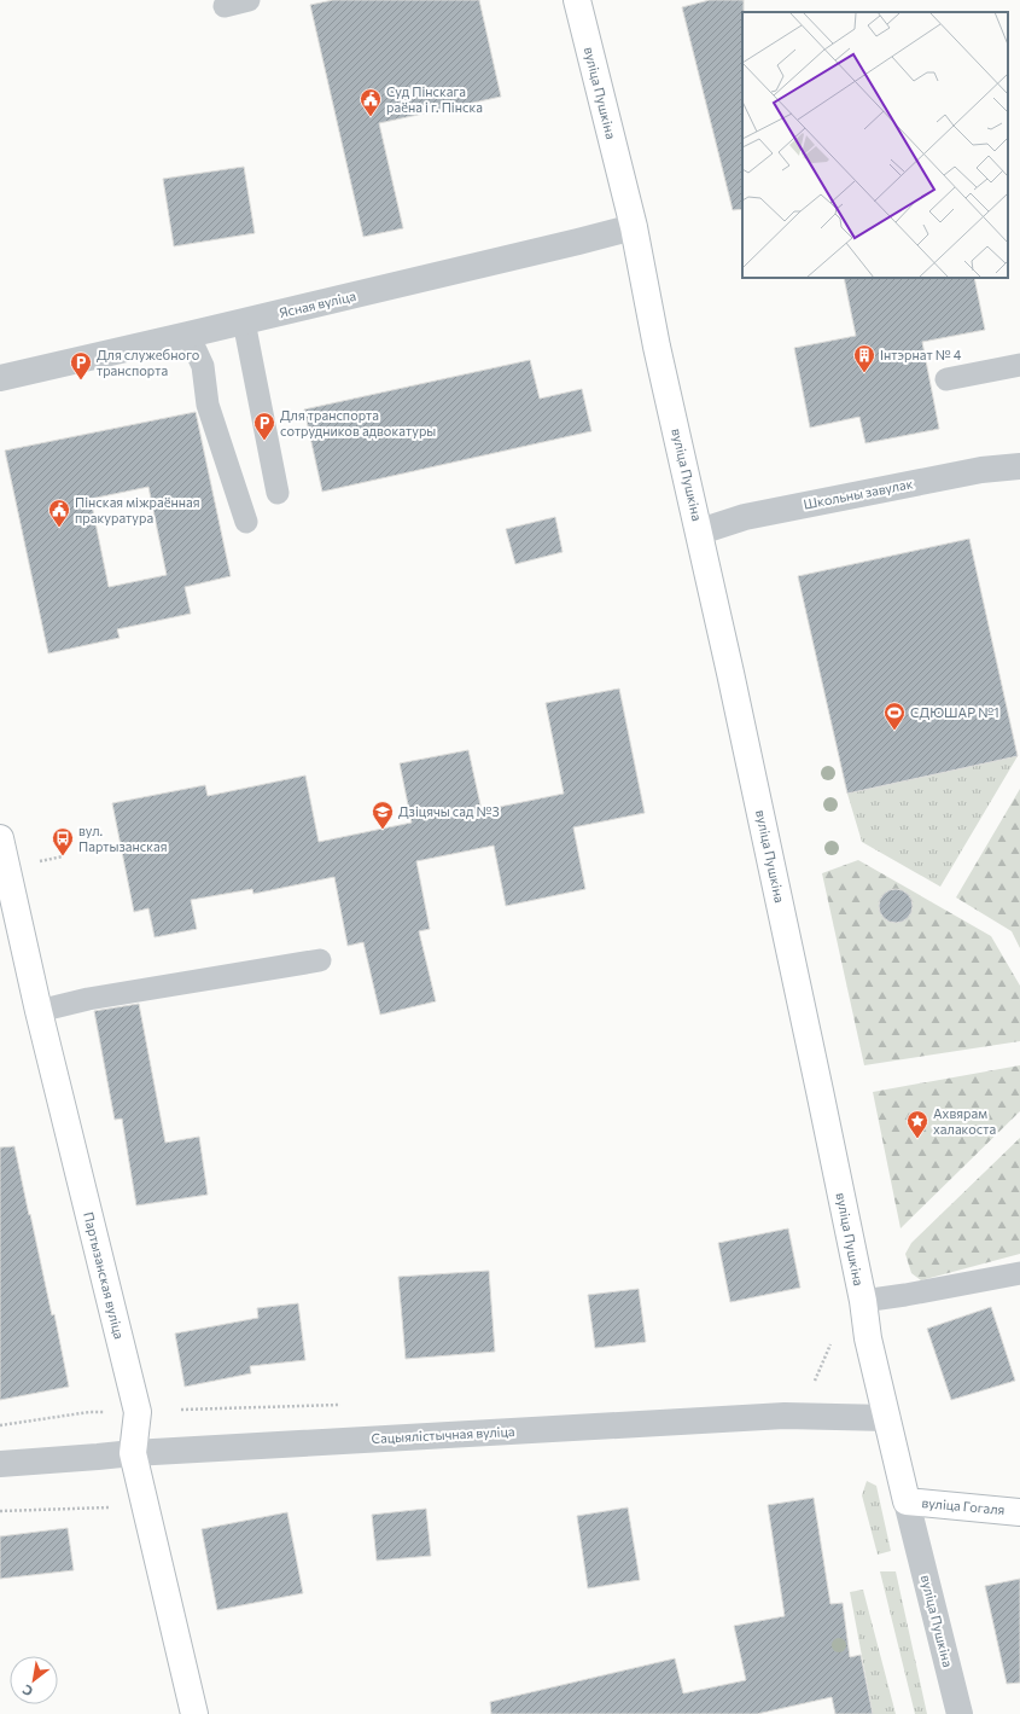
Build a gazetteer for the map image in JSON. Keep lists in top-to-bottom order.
{
  "streets": {
    "street": [
      "вуліца Пушкіна",
      "Ясная вуліца",
      "Школьны завулак",
      "Партызанская вуліца",
      "Сацыялістычная вуліца",
      "вуліца Гогаля"
    ]
  },
  "crossings": [
    ["вуліца Пушкіна", "Ясная вуліца"],
    ["вуліца Пушкіна", "Школьны завулак"],
    ["вуліца Пушкіна", "Сацыялістычная вуліца"],
    ["вуліца Пушкіна", "вуліца Гогаля"],
    ["Партызанская вуліца", "Сацыялістычная вуліца"]
  ],
  "places": {
    "public building": ["Суд Пінскага раёна і г. Пінска", "Пінская міжраённая пракуратура"],
    "building": ["Інтэрнат № 4"],
    "parking": ["Для служебного транспорта", "Для транспорта сотрудников адвокатуры"],
    "sports": ["СДЮШАР №1"],
    "school or university": ["Дзіцячы сад №3"],
    "bus stop": ["вул. Партызанская"],
    "place": ["Ахвярам халакоста"]
  },
  "north": "bottom left"
}
